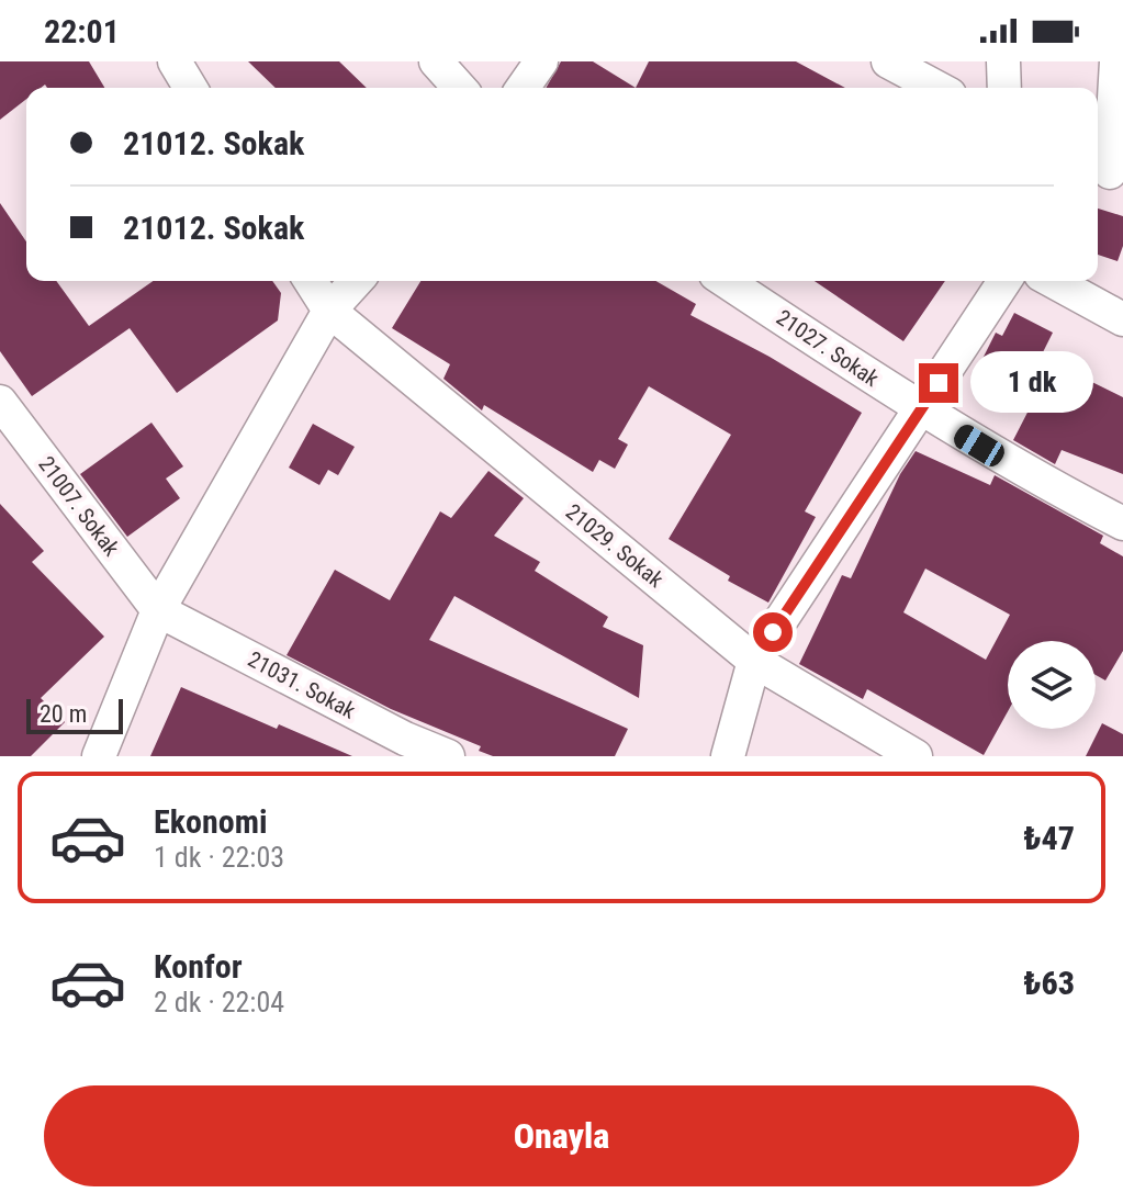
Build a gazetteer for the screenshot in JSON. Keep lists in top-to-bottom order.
{
  "streets": {
    "street": [
      "21027. Sokak",
      "21007. Sokak",
      "21029. Sokak",
      "21031. Sokak"
    ]
  },
  "crossings": [
    ["21007. Sokak", "21031. Sokak"]
  ],
  "scale_bar": "20 m",
  "page": {
    "status": "22:01",
    "banner": ["21012. Sokak", "21012. Sokak"],
    "bubble": "1 dk",
    "scale": "20 m",
    "list": [
      {
        "name": "Ekonomi",
        "note": "1 dk · 22:03",
        "value": "₺47"
      },
      {
        "name": "Konfor",
        "note": "2 dk · 22:04",
        "value": "₺63"
      }
    ],
    "buttons": "Onayla"
  }
}
